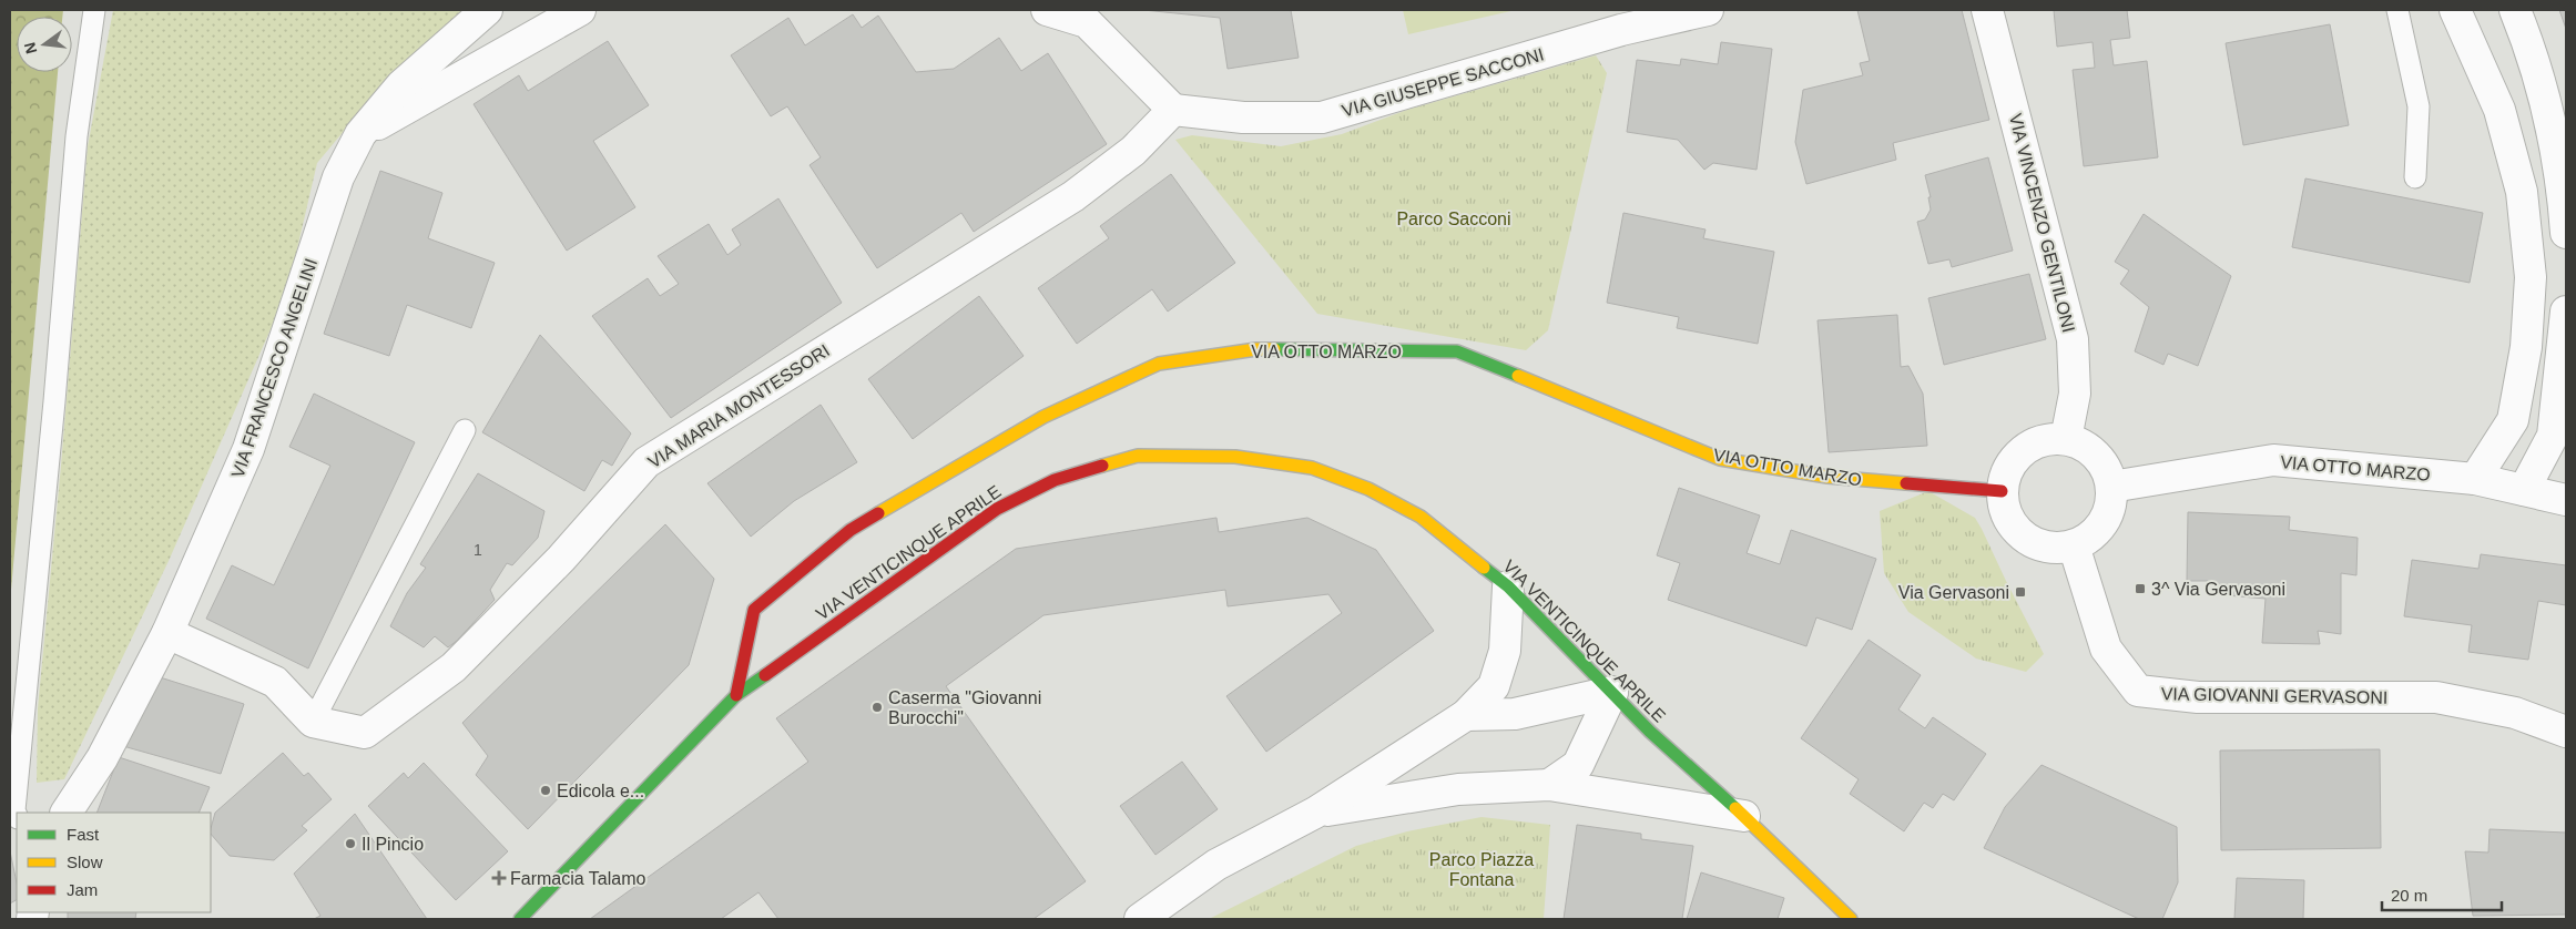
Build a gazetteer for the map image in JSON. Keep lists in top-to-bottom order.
{
  "streets": {
    "street": [
      "VIA GIUSEPPE SACCONI",
      "VIA VINCENZO GENTILONI",
      "VIA OTTO MARZO",
      "VIA FRANCESCO ANGELINI",
      "VIA MARIA MONTESSORI",
      "VIA VENTICINQUE APRILE",
      "VIA GIOVANNI GERVASONI"
    ]
  },
  "crossings": [
    ["VIA GIUSEPPE SACCONI", "VIA MARIA MONTESSORI"],
    ["VIA VINCENZO GENTILONI", "VIA OTTO MARZO"],
    ["VIA VINCENZO GENTILONI", "VIA GIOVANNI GERVASONI"],
    ["VIA OTTO MARZO", "VIA VENTICINQUE APRILE"],
    ["VIA OTTO MARZO", "VIA GIOVANNI GERVASONI"]
  ],
  "parks": ["Parco Sacconi", "Parco Piazza Fontana"],
  "places": {
    "transit": ["3^ Via Gervasoni", "Via Gervasoni"],
    "other": ["Caserma \"Giovanni Burocchi\"", "Edicola e...", "Il Pincio"],
    "health": ["Farmacia Talamo"]
  },
  "house_numbers": ["1"],
  "legend": ["Fast", "Slow", "Jam"],
  "scale_bar": "20 m",
  "north": "left"
}
